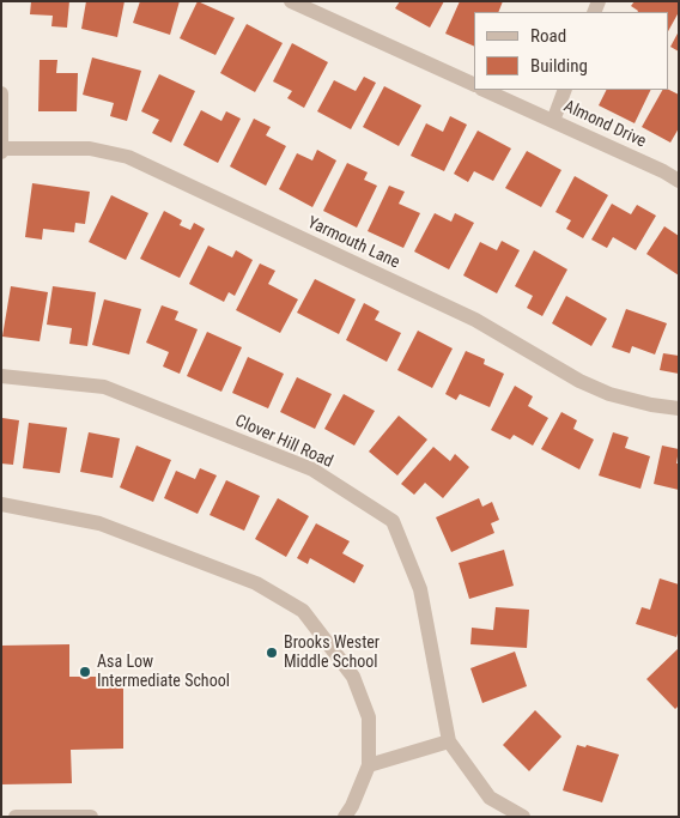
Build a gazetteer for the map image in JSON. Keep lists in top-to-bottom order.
{
  "streets": {
    "street": ["Almond Drive", "Yarmouth Lane", "Clover Hill Road"]
  },
  "places": ["Brooks Wester Middle School", "Asa Low Intermediate School"],
  "legend": ["Road", "Building"]
}
